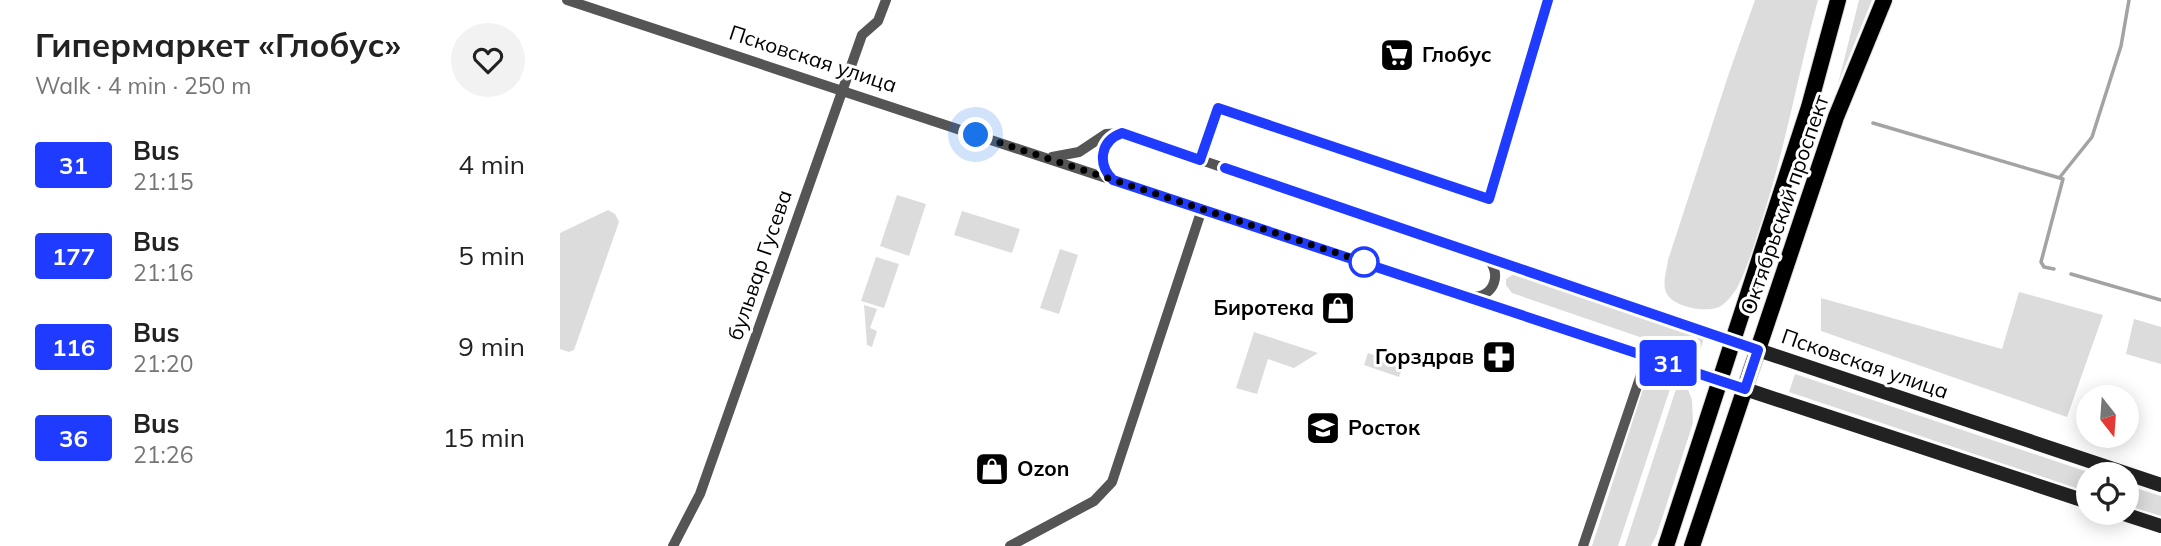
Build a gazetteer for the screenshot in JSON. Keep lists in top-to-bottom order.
{
  "streets": {
    "main road": ["Псковская улица", "Октябрьский проспект"],
    "street": ["бульвар Гусева"]
  },
  "crossings": [
    ["Псковская улица", "Октябрьский проспект"],
    ["Псковская улица", "бульвар Гусева"]
  ],
  "places": {
    "supermarket": ["Глобус"],
    "shop": ["Биротека", "Ozon"],
    "pharmacy": ["Горздрав"],
    "school or university": ["Росток"]
  },
  "lines": ["bus line 31"],
  "north": "bottom",
  "page": {
    "heading": ["Гипермаркет «Глобус»", "Walk · 4 min · 250 m"],
    "on_map": "31",
    "list": [
      {
        "mark": "31",
        "name": "Bus",
        "note": "21:15",
        "value": "4 min"
      },
      {
        "mark": "177",
        "name": "Bus",
        "note": "21:16",
        "value": "5 min"
      },
      {
        "mark": "116",
        "name": "Bus",
        "note": "21:20",
        "value": "9 min"
      },
      {
        "mark": "36",
        "name": "Bus",
        "note": "21:26",
        "value": "15 min"
      }
    ]
  }
}
